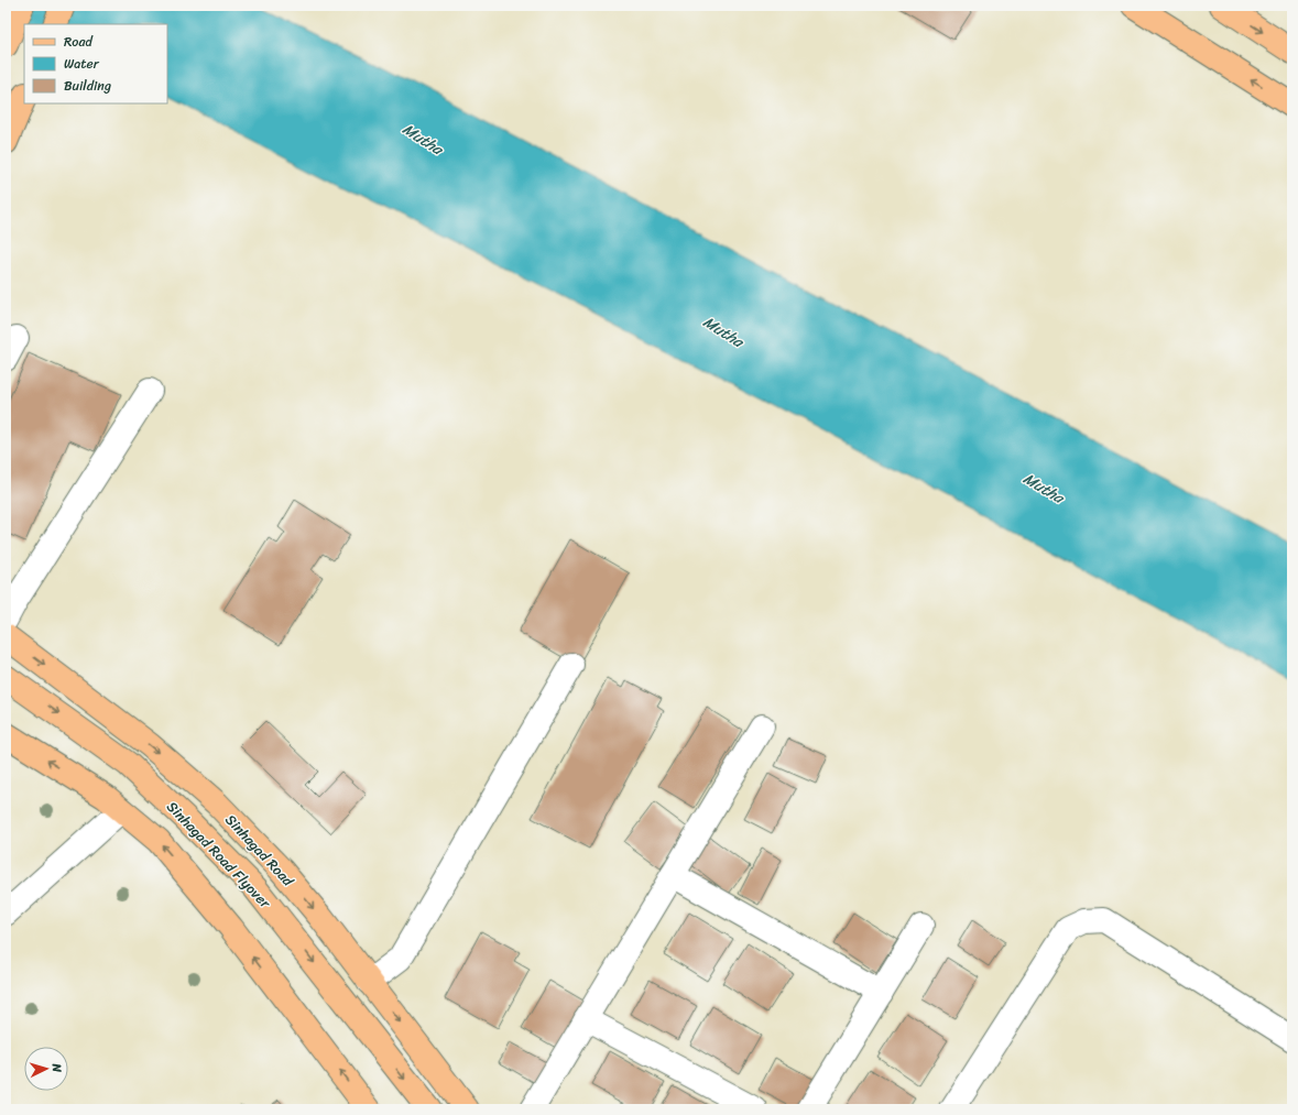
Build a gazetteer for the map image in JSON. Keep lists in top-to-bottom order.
{
  "streets": {
    "main road": ["Sinhagad Road", "Sinhagad Road Flyover"]
  },
  "water": ["Mutha"],
  "legend": ["Road", "Water", "Building"],
  "north": "right"
}
